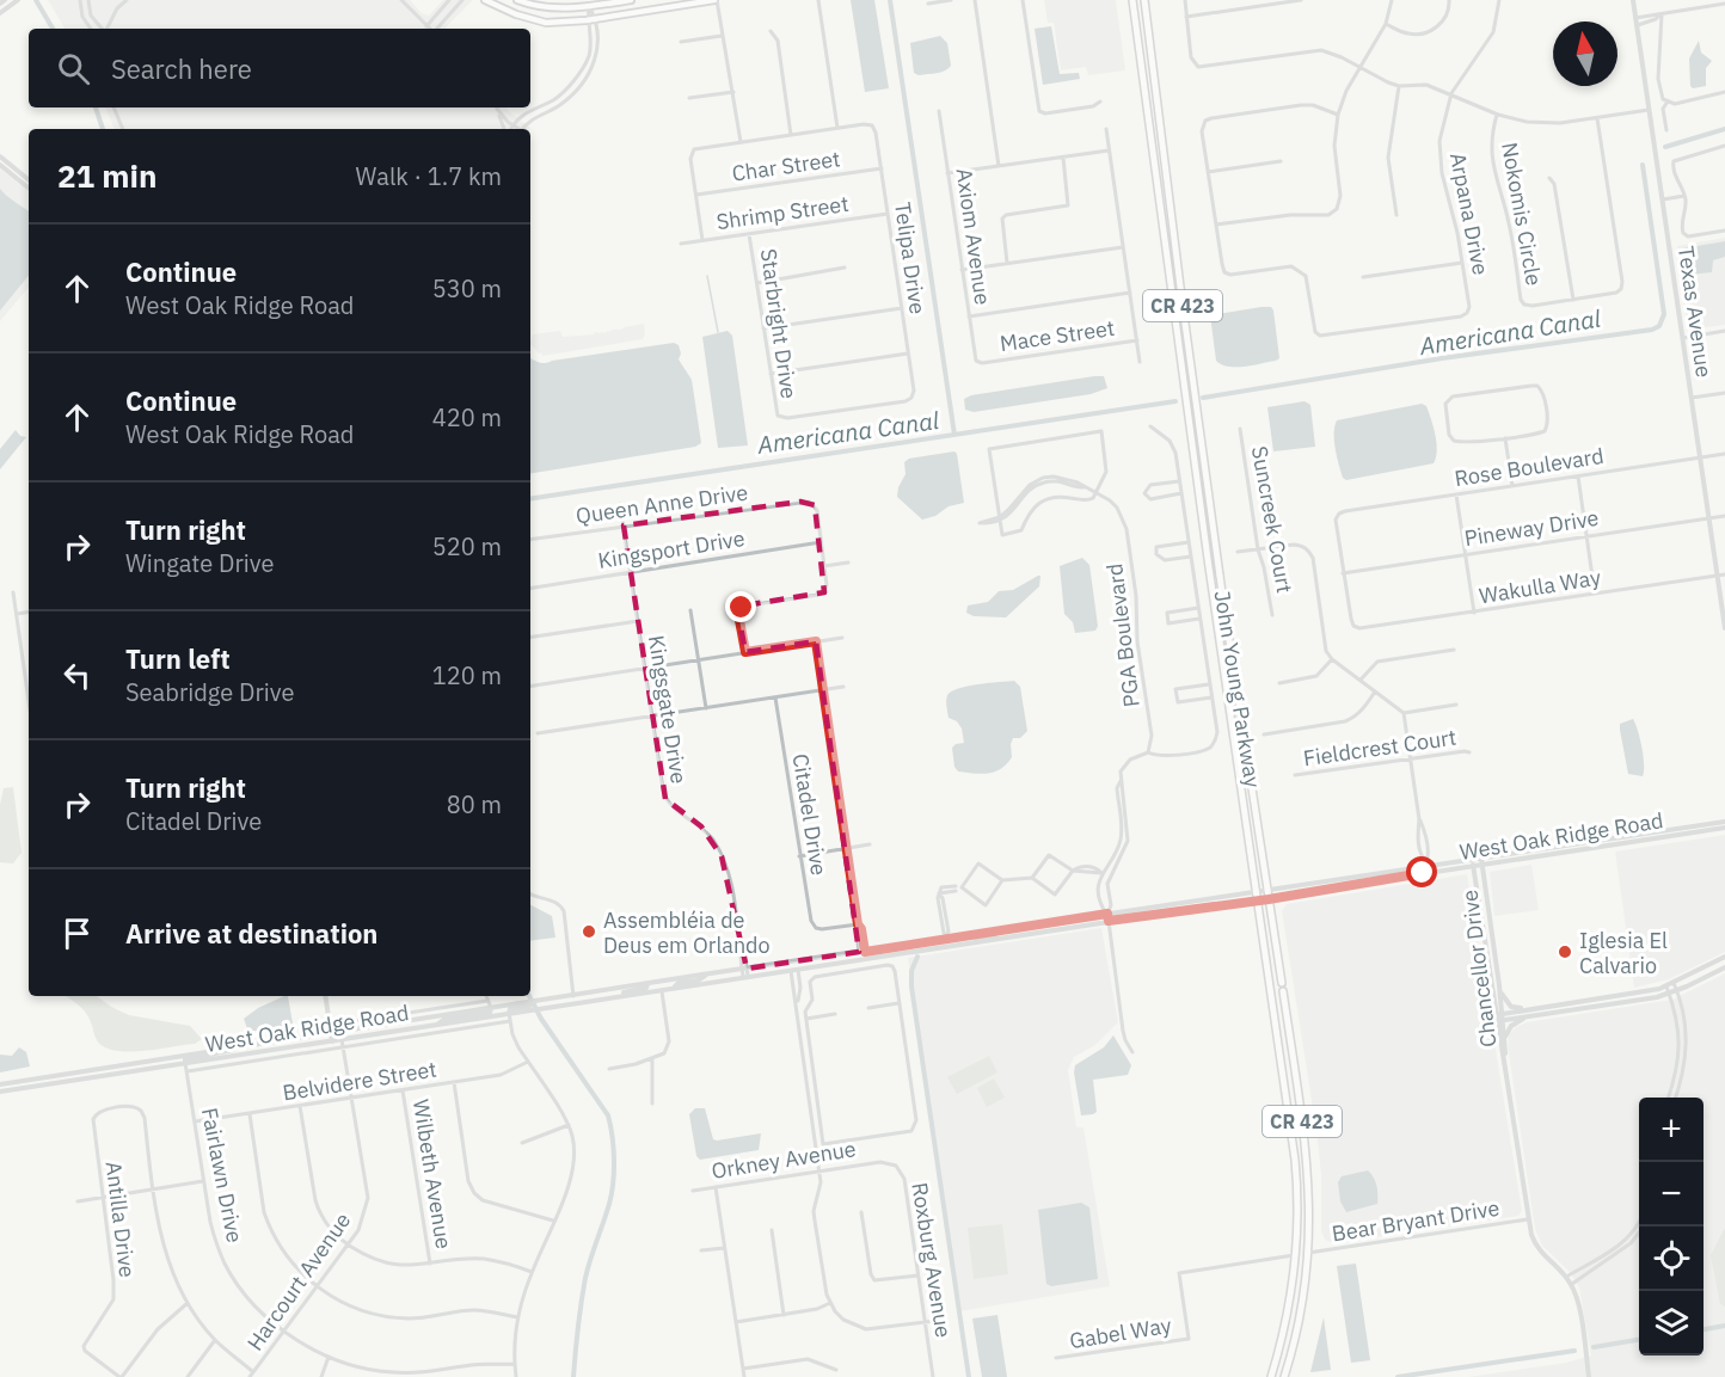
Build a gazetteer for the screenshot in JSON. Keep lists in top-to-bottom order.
{
  "streets": {
    "main road": ["CR 423", "John Young Parkway"],
    "street": [
      "Char Street",
      "Shrimp Street",
      "Arpana Drive",
      "Nokomis Circle",
      "Axiom Avenue",
      "Telipa Drive",
      "Texas Avenue",
      "Starbright Drive",
      "Mace Street",
      "Rose Boulevard",
      "Queen Anne Drive",
      "Suncreek Court",
      "Pineway Drive",
      "Kingsport Drive",
      "Wakulla Way",
      "PGA Boulevard",
      "Kingsgate Drive",
      "Fieldcrest Court",
      "Citadel Drive",
      "West Oak Ridge Road",
      "Chancellor Drive",
      "Belvidere Street",
      "Orkney Avenue",
      "Wilbeth Avenue",
      "Fairlawn Drive",
      "Antilla Drive",
      "Bear Bryant Drive",
      "Roxburg Avenue",
      "Harcourt Avenue",
      "Gabel Way"
    ]
  },
  "crossings": [
    ["Char Street", "Telipa Drive"],
    ["Shrimp Street", "Telipa Drive"],
    ["Shrimp Street", "Starbright Drive"],
    ["Axiom Avenue", "Mace Street"],
    ["Telipa Drive", "Starbright Drive"],
    ["Texas Avenue", "Rose Boulevard"],
    ["Texas Avenue", "Pineway Drive"],
    ["Texas Avenue", "Wakulla Way"],
    ["Rose Boulevard", "Pineway Drive"],
    ["Rose Boulevard", "Wakulla Way"],
    ["Queen Anne Drive", "Kingsport Drive"],
    ["Queen Anne Drive", "Kingsgate Drive"],
    ["Pineway Drive", "Wakulla Way"],
    ["Kingsport Drive", "Kingsgate Drive"],
    ["John Young Parkway", "West Oak Ridge Road"],
    ["John Young Parkway", "Bear Bryant Drive"],
    ["John Young Parkway", "Gabel Way"],
    ["Kingsgate Drive", "West Oak Ridge Road"],
    ["West Oak Ridge Road", "Chancellor Drive"],
    ["West Oak Ridge Road", "Fairlawn Drive"],
    ["West Oak Ridge Road", "Harcourt Avenue"],
    ["Chancellor Drive", "Bear Bryant Drive"],
    ["Belvidere Street", "Wilbeth Avenue"],
    ["Belvidere Street", "Fairlawn Drive"],
    ["Belvidere Street", "Harcourt Avenue"],
    ["Orkney Avenue", "Roxburg Avenue"],
    ["Fairlawn Drive", "Harcourt Avenue"]
  ],
  "water": ["Americana Canal"],
  "places": ["Assembléia de Deus em Orlando", "Iglesia El Calvario"],
  "north": "top",
  "page": {
    "search": "Search here",
    "heading": ["21 min", "Walk · 1.7 km"],
    "list": [
      ["Continue", "West Oak Ridge Road", "530 m"],
      ["Continue", "West Oak Ridge Road", "420 m"],
      ["Turn right", "Wingate Drive", "520 m"],
      ["Turn left", "Seabridge Drive", "120 m"],
      ["Turn right", "Citadel Drive", "80 m"],
      "Arrive at destination"
    ],
    "map_buttons": ["+", "−"]
  }
}
